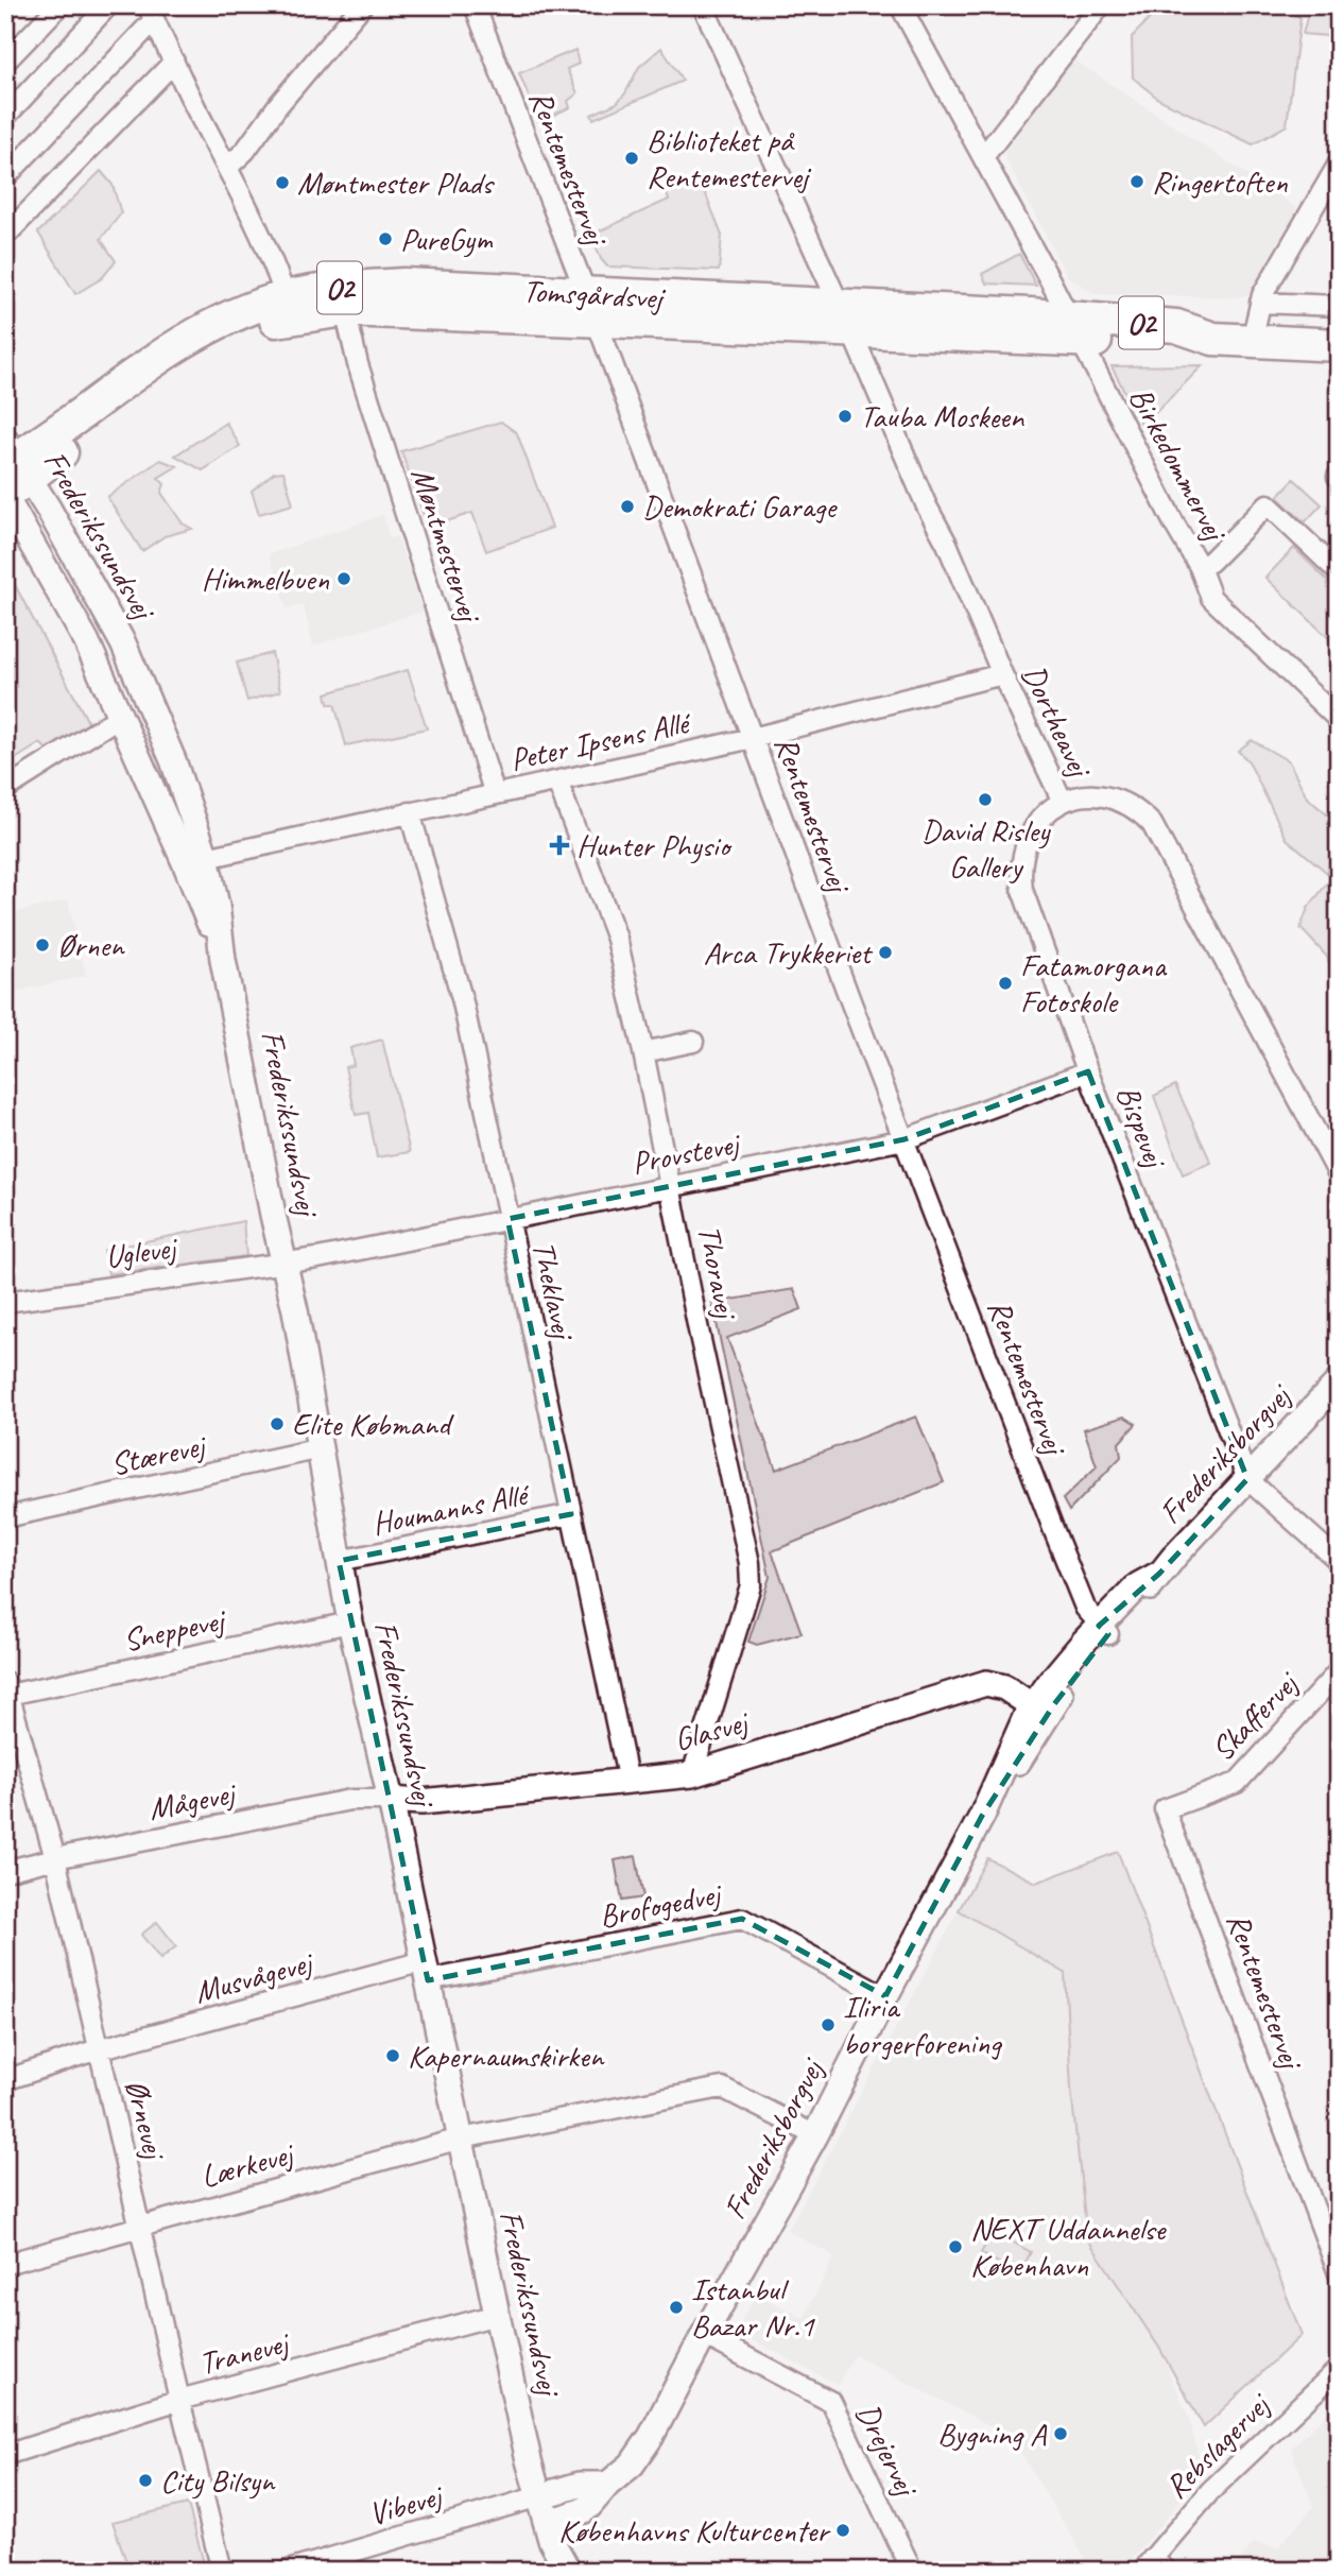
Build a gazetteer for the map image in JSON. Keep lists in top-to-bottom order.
{
  "streets": {
    "main road": ["O2", "Tomsgårdsvej"],
    "street": [
      "Rentemestervej",
      "Birkedommervej",
      "Frederikssundsvej",
      "Møntmestervej",
      "Dortheavej",
      "Peter Ipsens Allé",
      "Bispevej",
      "Provstevej",
      "Uglevej",
      "Thoravej",
      "Theklavej",
      "Stærevej",
      "Frederiksborgvej",
      "Houmanns Allé",
      "Sneppevej",
      "Skaffervej",
      "Glasvej",
      "Mågevej",
      "Brofogedvej",
      "Musvågevej",
      "Ørnevej",
      "Lærkevej",
      "Tranevej",
      "Rebslagervej",
      "Drejervej",
      "Vibevej"
    ]
  },
  "crossings": [
    ["Rentemestervej", "Tomsgårdsvej"],
    ["Rentemestervej", "Peter Ipsens Allé"],
    ["Rentemestervej", "Provstevej"],
    ["Rentemestervej", "Frederiksborgvej"],
    ["Rentemestervej", "Skaffervej"],
    ["Tomsgårdsvej", "Birkedommervej"],
    ["Tomsgårdsvej", "Frederikssundsvej"],
    ["Tomsgårdsvej", "Møntmestervej"],
    ["Tomsgårdsvej", "Dortheavej"],
    ["Frederikssundsvej", "Peter Ipsens Allé"],
    ["Frederikssundsvej", "Provstevej"],
    ["Frederikssundsvej", "Uglevej"],
    ["Frederikssundsvej", "Stærevej"],
    ["Frederikssundsvej", "Frederiksborgvej"],
    ["Frederikssundsvej", "Houmanns Allé"],
    ["Frederikssundsvej", "Sneppevej"],
    ["Frederikssundsvej", "Glasvej"],
    ["Frederikssundsvej", "Mågevej"],
    ["Frederikssundsvej", "Brofogedvej"],
    ["Frederikssundsvej", "Musvågevej"],
    ["Frederikssundsvej", "Lærkevej"],
    ["Frederikssundsvej", "Tranevej"],
    ["Frederikssundsvej", "Vibevej"],
    ["Møntmestervej", "Peter Ipsens Allé"],
    ["Dortheavej", "Peter Ipsens Allé"],
    ["Dortheavej", "Bispevej"],
    ["Peter Ipsens Allé", "Thoravej"],
    ["Peter Ipsens Allé", "Theklavej"],
    ["Bispevej", "Provstevej"],
    ["Bispevej", "Frederiksborgvej"],
    ["Provstevej", "Uglevej"],
    ["Provstevej", "Thoravej"],
    ["Provstevej", "Theklavej"],
    ["Thoravej", "Glasvej"],
    ["Theklavej", "Houmanns Allé"],
    ["Theklavej", "Glasvej"],
    ["Frederiksborgvej", "Glasvej"],
    ["Frederiksborgvej", "Brofogedvej"],
    ["Frederiksborgvej", "Lærkevej"],
    ["Frederiksborgvej", "Drejervej"],
    ["Frederiksborgvej", "Vibevej"],
    ["Sneppevej", "Ørnevej"],
    ["Glasvej", "Mågevej"],
    ["Mågevej", "Ørnevej"],
    ["Brofogedvej", "Musvågevej"],
    ["Musvågevej", "Ørnevej"],
    ["Ørnevej", "Lærkevej"],
    ["Ørnevej", "Tranevej"]
  ],
  "places": {
    "other": [
      "Biblioteket på Rentemestervej",
      "Ringertoften",
      "Møntmester Plads",
      "PureGym",
      "Tauba Moskeen",
      "Demokrati Garage",
      "Himmelbuen",
      "David Risley Gallery",
      "Ørnen",
      "Arca Trykkeriet",
      "Fatamorgana Fotoskole",
      "Elite Købmand",
      "Iliria borgerforening",
      "Kapernaumskirken",
      "NEXT Uddannelse København",
      "Istanbul Bazar Nr.1",
      "Bygning A",
      "City Bilsyn",
      "Københavns Kulturcenter"
    ],
    "health": ["Hunter Physio"]
  }
}
